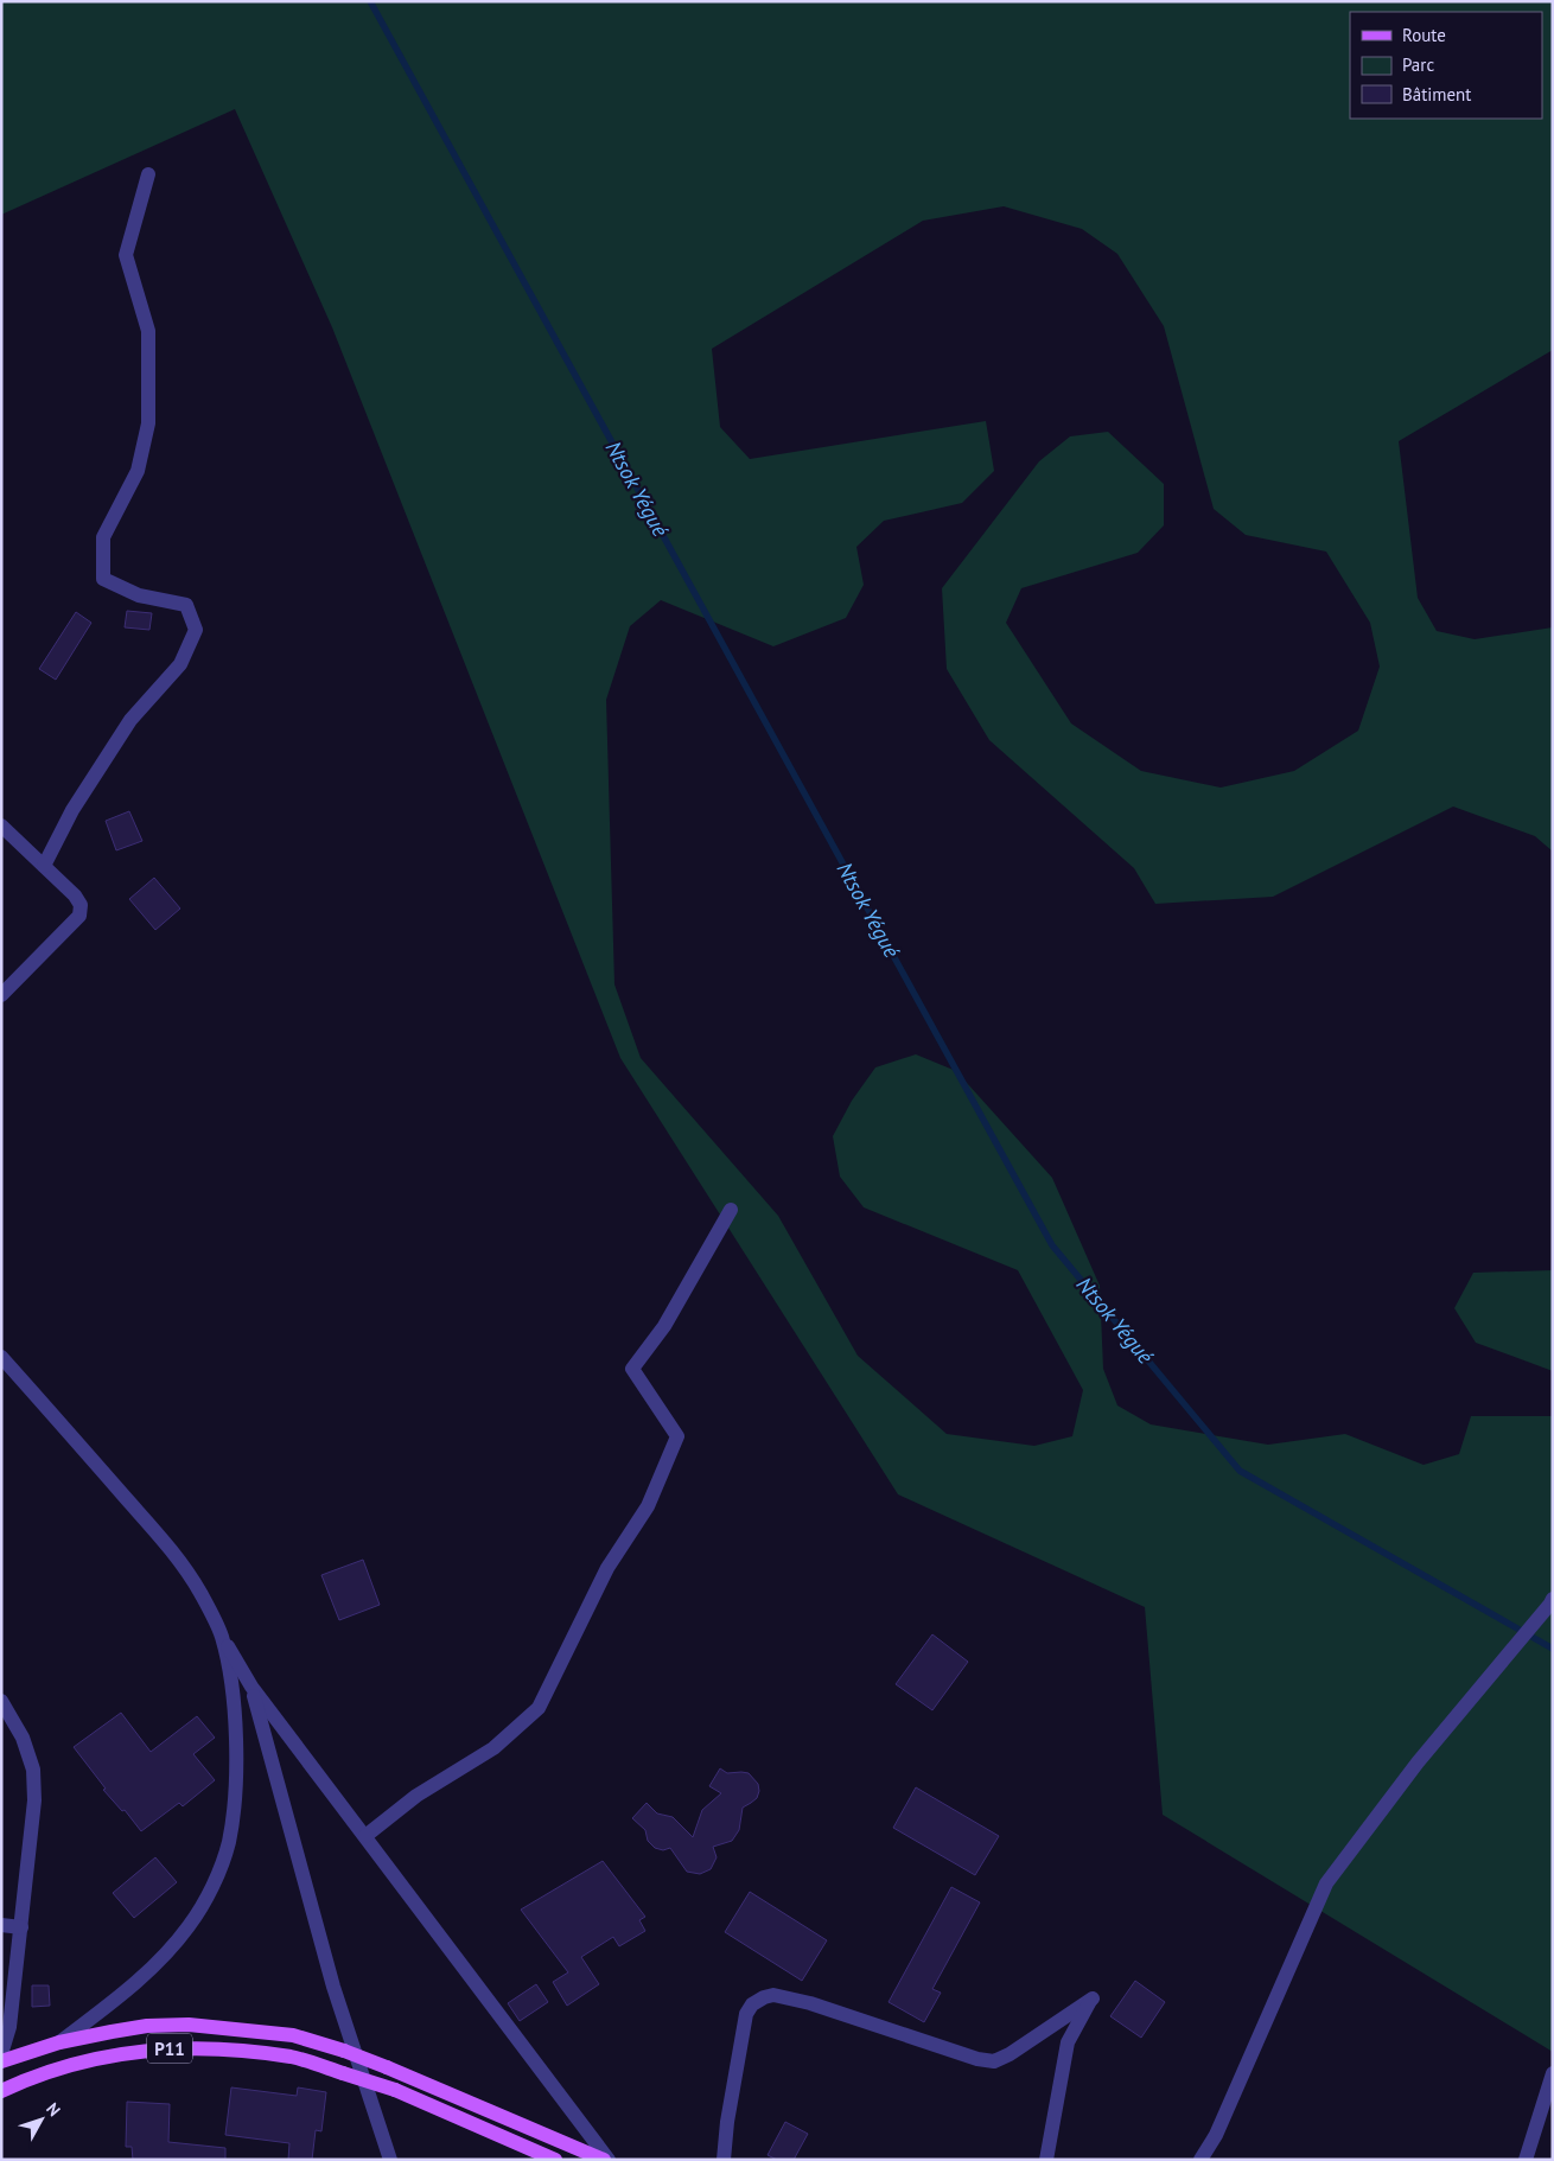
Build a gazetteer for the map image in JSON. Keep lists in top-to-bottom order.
{
  "streets": {
    "main road": ["P11"]
  },
  "water": ["Ntsok Yégué"],
  "legend": ["Route", "Parc", "Bâtiment"],
  "north": "top right"
}
